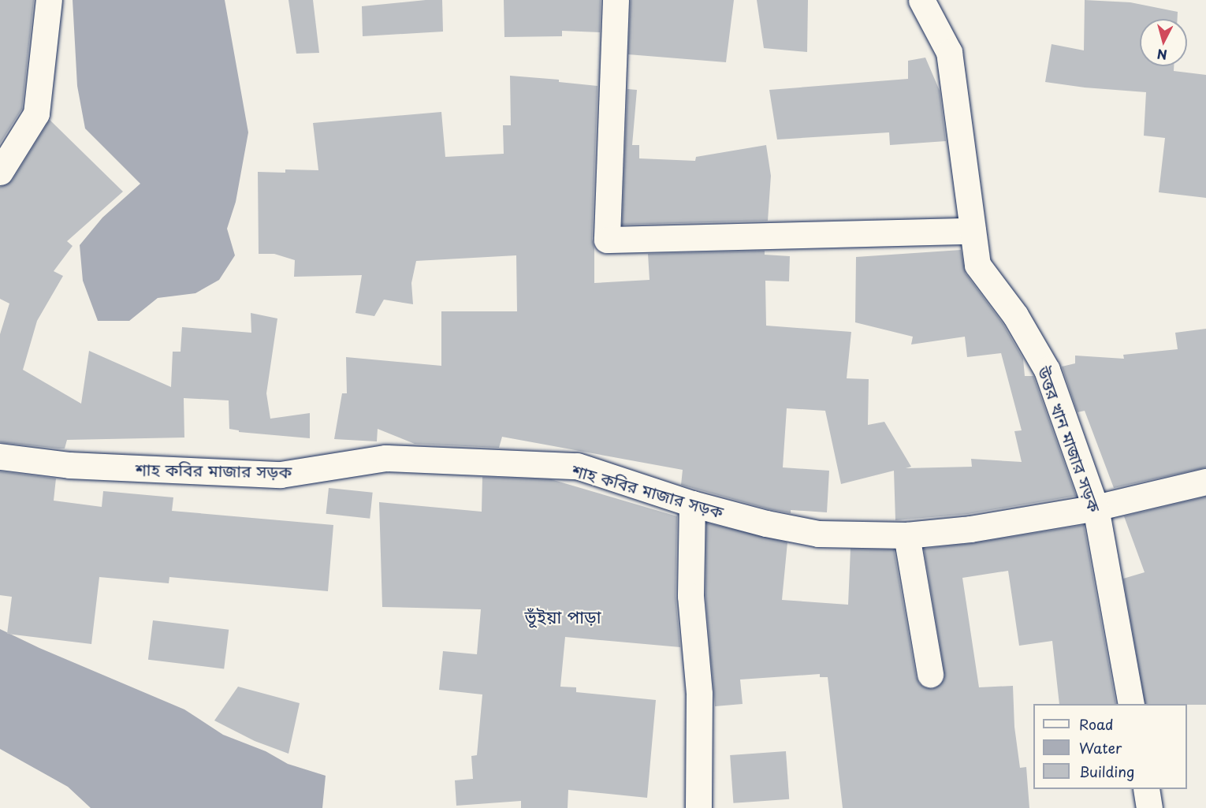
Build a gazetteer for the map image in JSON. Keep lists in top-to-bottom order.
{
  "streets": {
    "street": ["উত্তর খান মাজার সড়ক", "শাহ কবির মাজার সড়ক"]
  },
  "crossings": [
    ["উত্তর খান মাজার সড়ক", "শাহ কবির মাজার সড়ক"]
  ],
  "districts": ["ভূঁইয়া পাড়া"],
  "legend": ["Road", "Water", "Building"],
  "north": "bottom"
}
